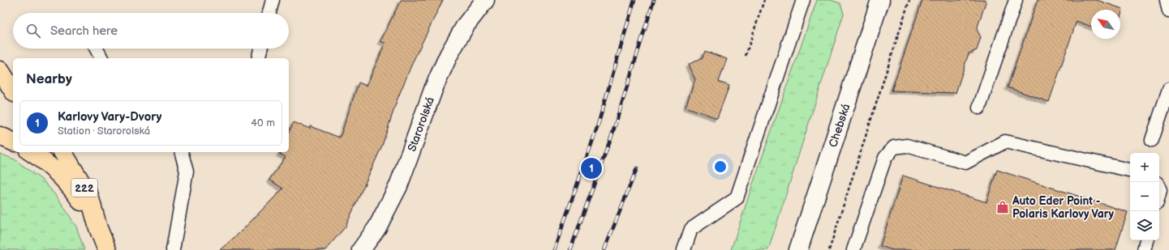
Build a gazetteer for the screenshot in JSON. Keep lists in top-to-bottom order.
{
  "streets": {
    "highway": ["222"],
    "street": ["Starorolská", "Chebská"]
  },
  "places": {
    "shop": ["Auto Eder Point - Polaris Karlovy Vary"]
  },
  "north": "top left",
  "page": {
    "search": "Search here",
    "heading": "Nearby",
    "list": [
      {
        "mark": "1",
        "name": "Karlovy Vary-Dvory",
        "note": "Station · Starorolská",
        "value": "40 m"
      }
    ],
    "map_buttons": ["+", "−"],
    "pins": "1"
  }
}
